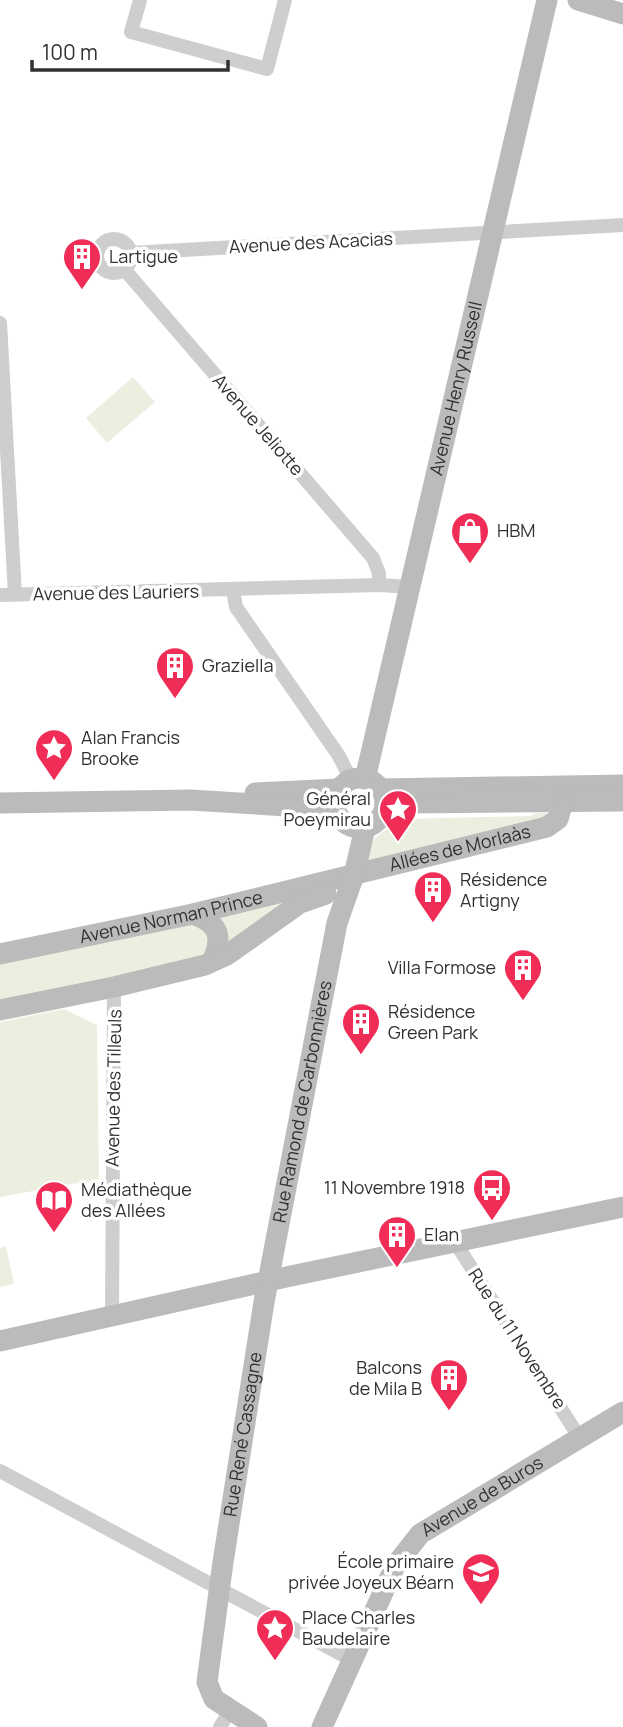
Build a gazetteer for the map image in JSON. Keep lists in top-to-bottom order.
{
  "streets": {
    "street": [
      "Avenue des Acacias",
      "Avenue Henry Russell",
      "Avenue Jeliotte",
      "Avenue des Lauriers",
      "Allées de Morlaàs",
      "Avenue Norman Prince",
      "Avenue des Tilleuls",
      "Rue Ramond de Carbonnières",
      "Rue du 11 Novembre",
      "Rue René Cassagne",
      "Avenue de Buros"
    ]
  },
  "crossings": [
    ["Avenue des Acacias", "Avenue Henry Russell"],
    ["Avenue des Acacias", "Avenue Jeliotte"],
    ["Avenue Henry Russell", "Avenue des Lauriers"],
    ["Avenue Henry Russell", "Rue Ramond de Carbonnières"],
    ["Avenue Jeliotte", "Avenue des Lauriers"],
    ["Allées de Morlaàs", "Avenue Norman Prince"],
    ["Allées de Morlaàs", "Avenue des Tilleuls"],
    ["Allées de Morlaàs", "Rue Ramond de Carbonnières"],
    ["Avenue Norman Prince", "Rue Ramond de Carbonnières"],
    ["Rue Ramond de Carbonnières", "Rue René Cassagne"],
    ["Rue du 11 Novembre", "Avenue de Buros"]
  ],
  "places": {
    "building": [
      "Lartigue",
      "Graziella",
      "Résidence Artigny",
      "Villa Formose",
      "Résidence Green Park",
      "Elan",
      "Balcons de Mila B"
    ],
    "shop": ["HBM"],
    "place": ["Alan Francis Brooke", "Général Poeymirau", "Place Charles Baudelaire"],
    "bus stop": ["11 Novembre 1918"],
    "library": ["Médiathèque des Allées"],
    "school or university": ["École primaire privée Joyeux Béarn"]
  },
  "scale_bar": "100 m"
}
